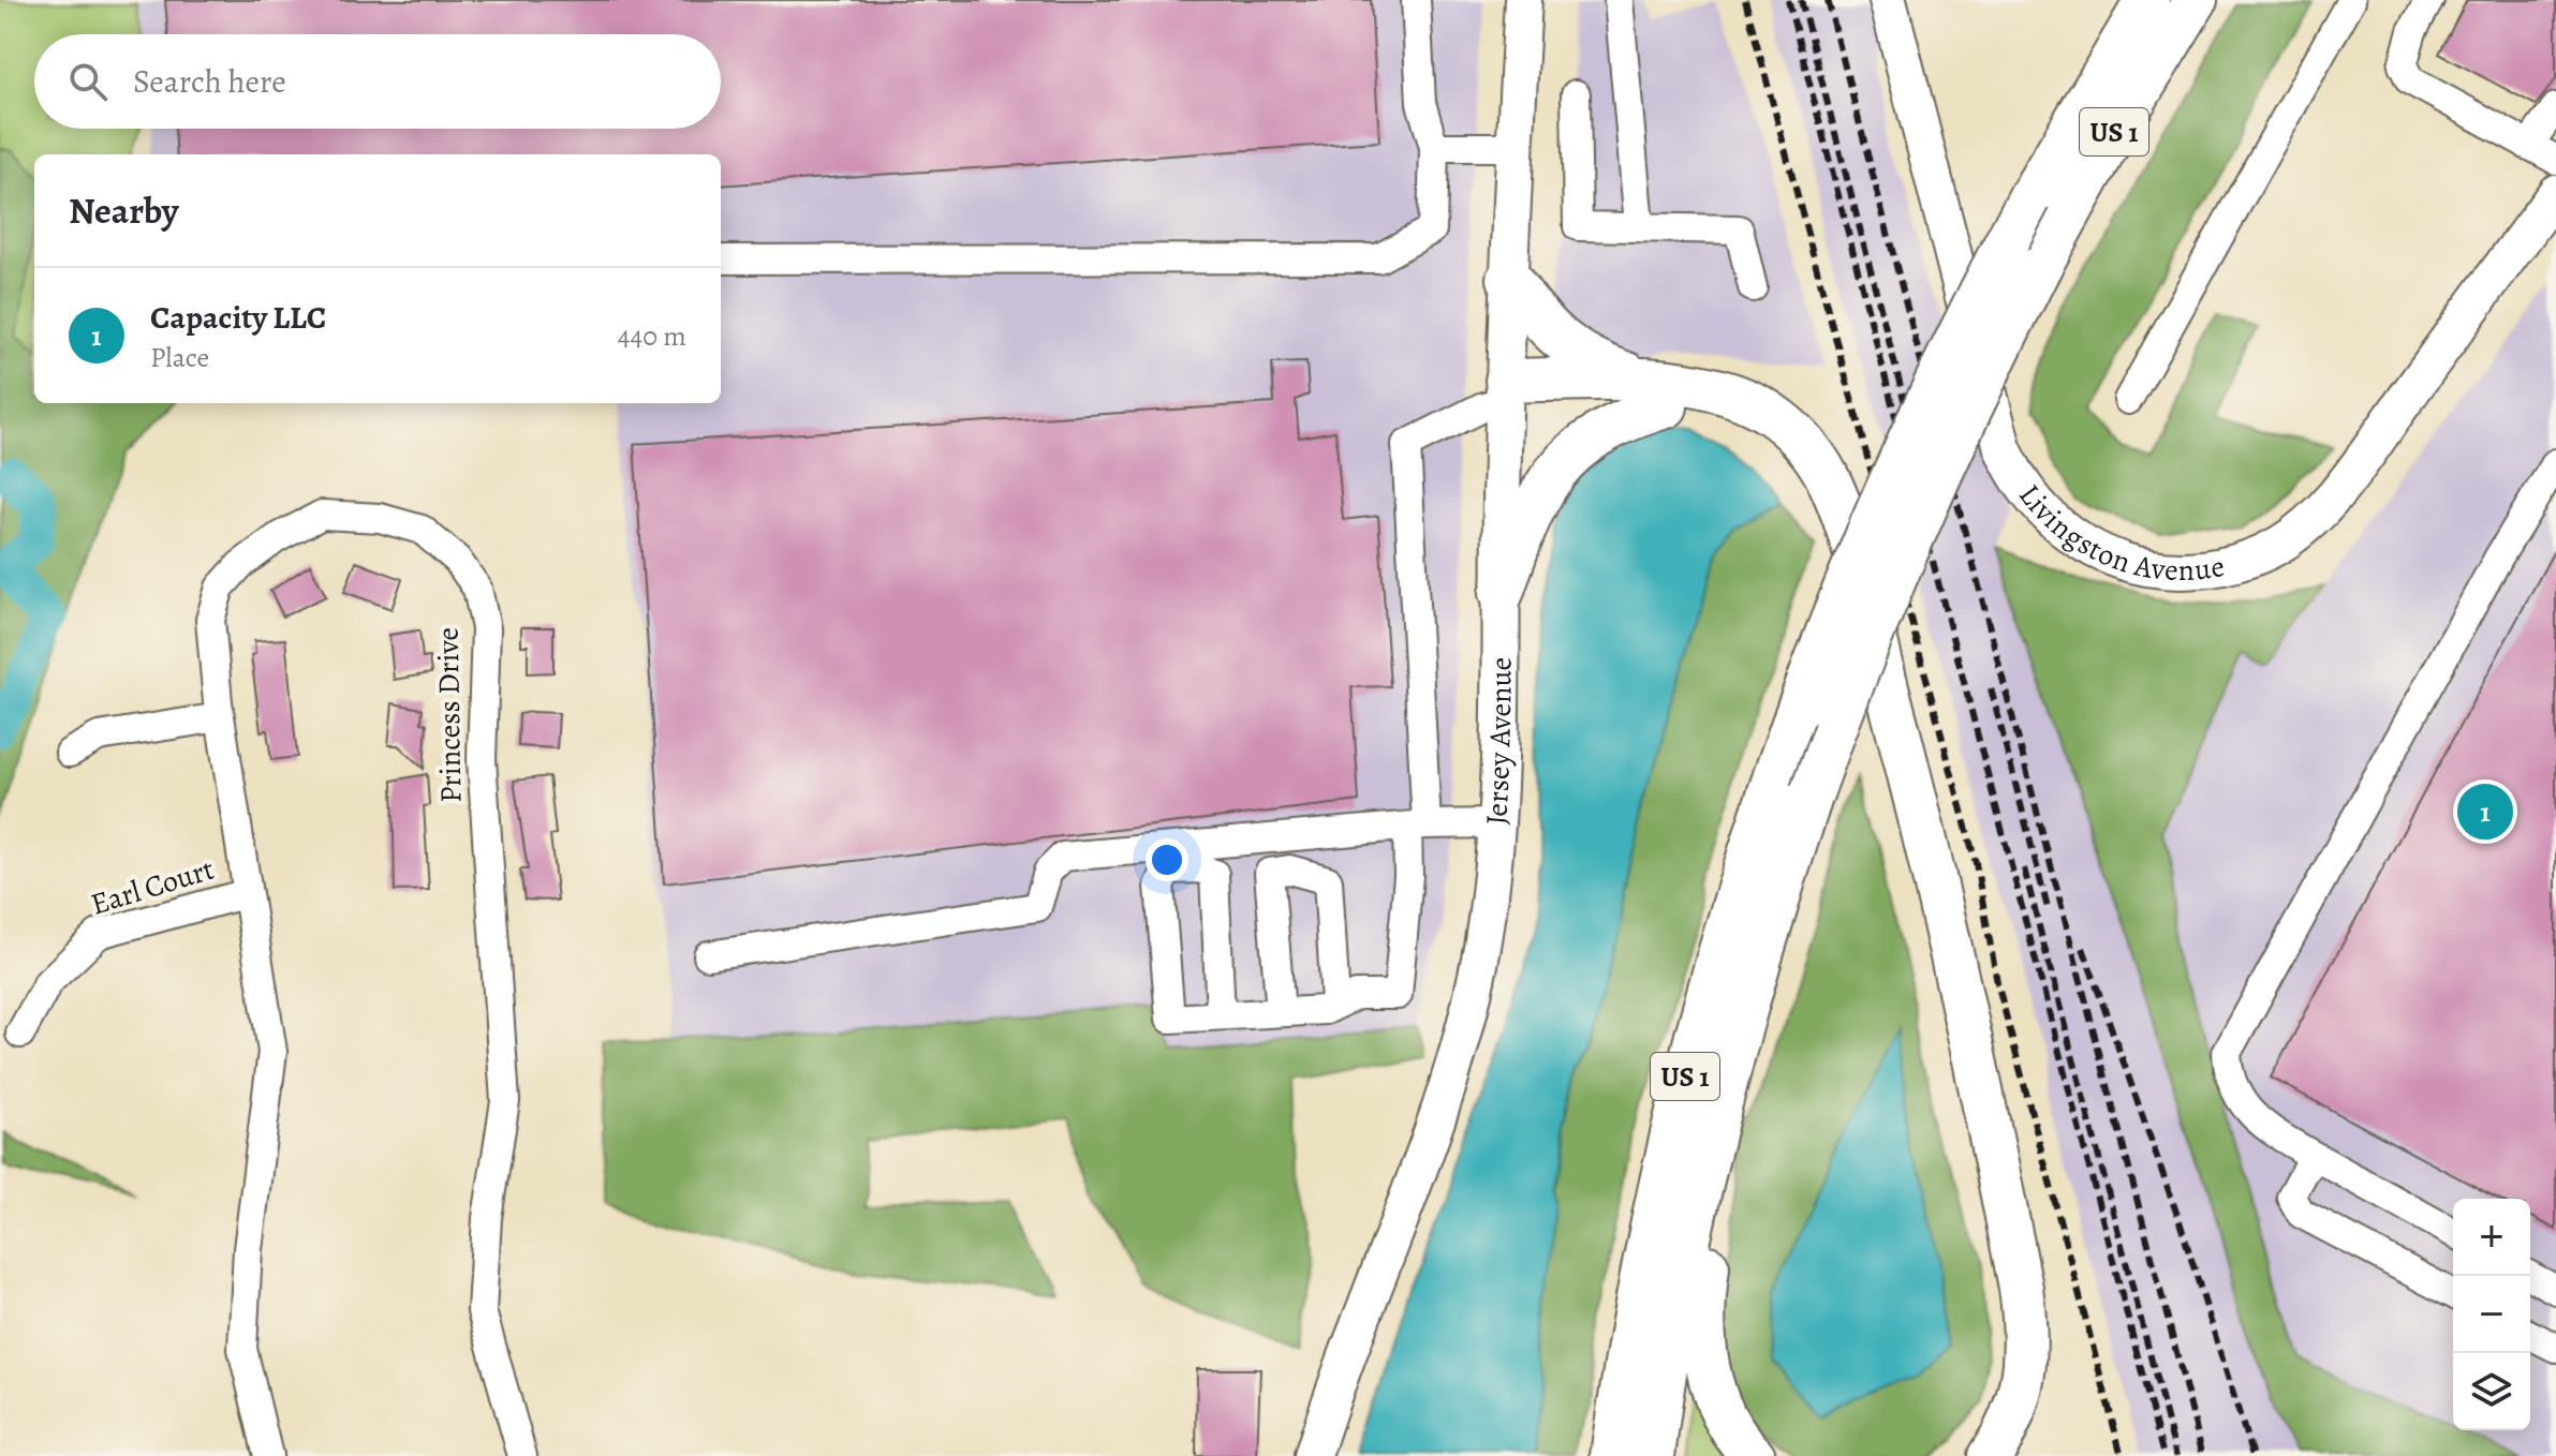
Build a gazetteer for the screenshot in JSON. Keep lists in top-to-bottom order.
{
  "streets": {
    "highway": ["US 1"],
    "main road": ["Livingston Avenue", "Jersey Avenue"],
    "street": ["Princess Drive", "Earl Court"]
  },
  "crossings": [
    ["Princess Drive", "Earl Court"]
  ],
  "page": {
    "search": "Search here",
    "heading": "Nearby",
    "list": [
      {
        "mark": "1",
        "name": "Capacity LLC",
        "note": "Place",
        "value": "440 m"
      }
    ],
    "pins": "1",
    "map_buttons": ["+", "−"]
  }
}
